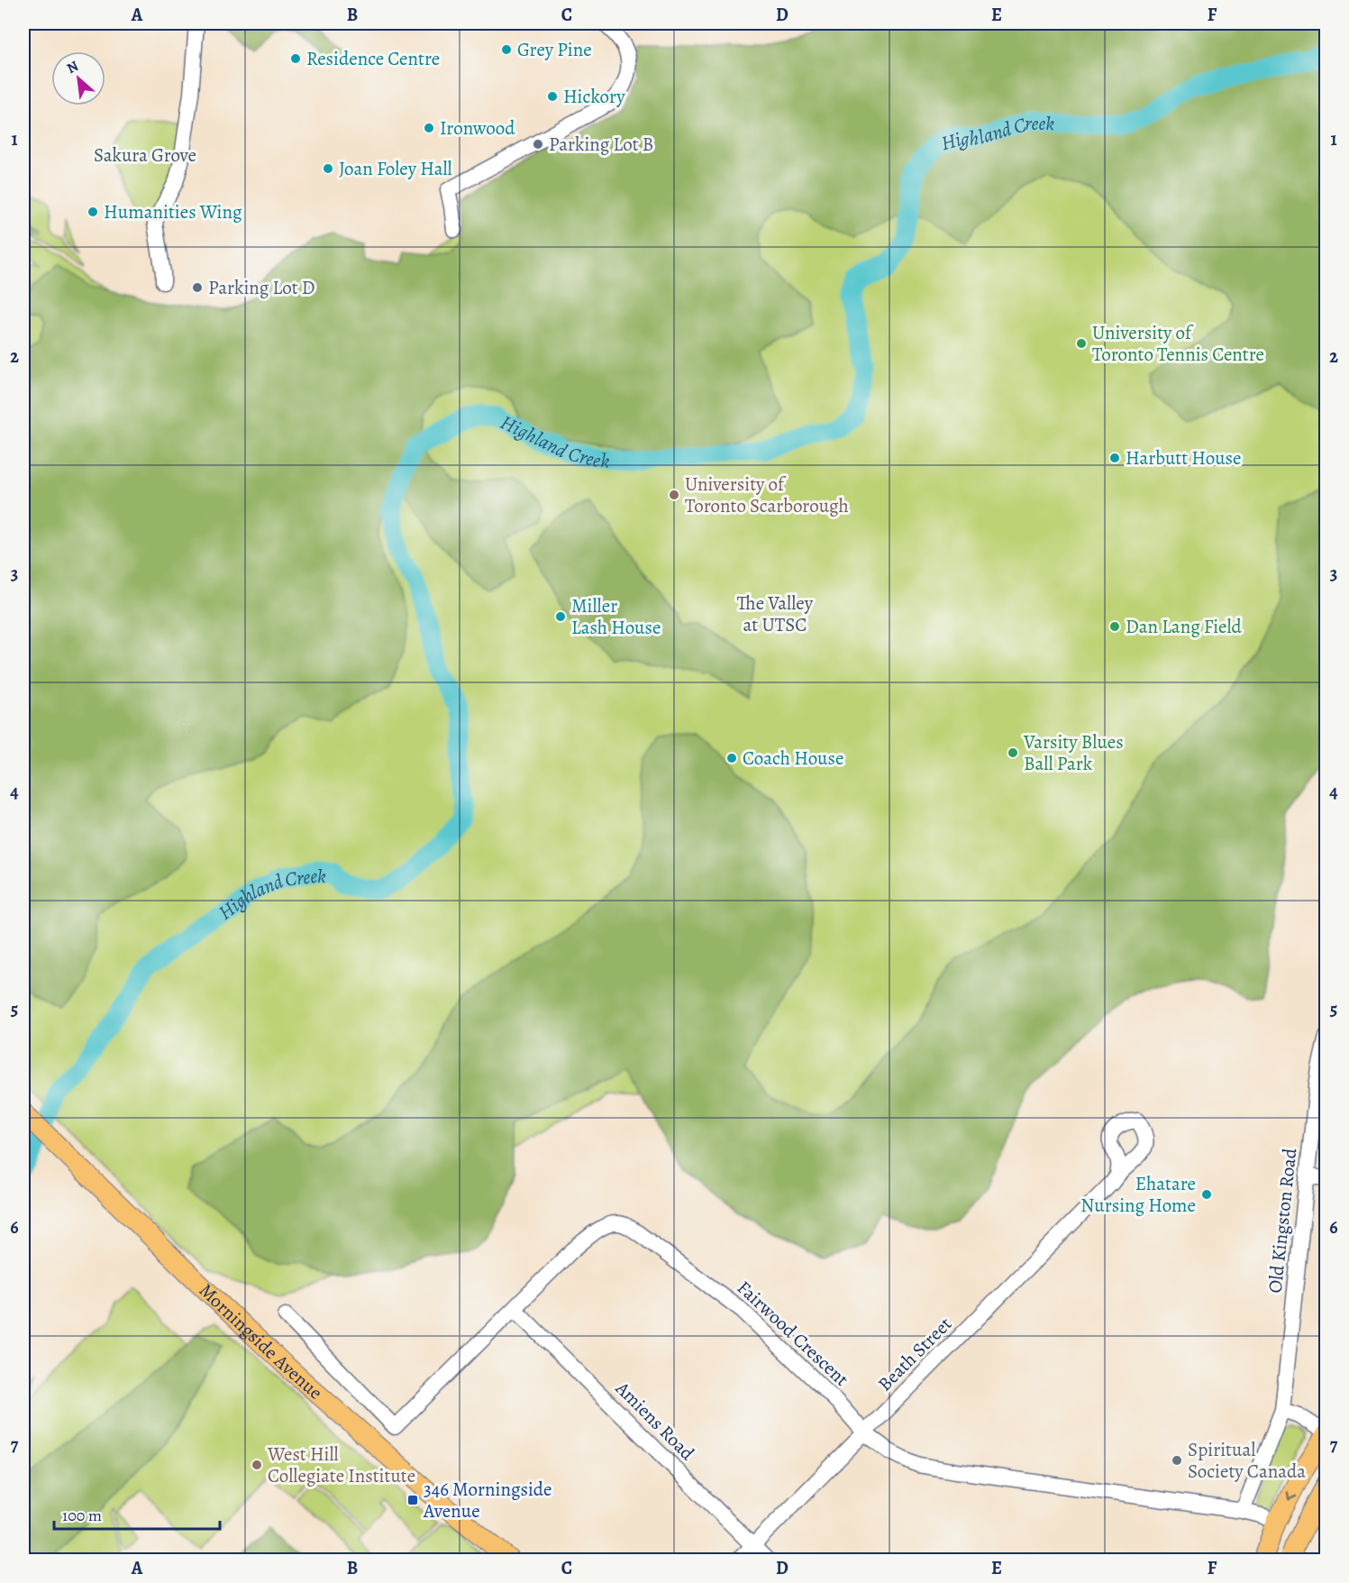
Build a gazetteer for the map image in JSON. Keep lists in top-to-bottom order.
{
  "streets": {
    "main road": ["Morningside Avenue"],
    "street": [
      "Old Kingston Road",
      "Fairwood Crescent",
      "Beath Street",
      "Amiens Road"
    ]
  },
  "crossings": [
    ["Old Kingston Road", "Fairwood Crescent"],
    ["Fairwood Crescent", "Beath Street"],
    ["Fairwood Crescent", "Amiens Road"],
    ["Beath Street", "Amiens Road"]
  ],
  "water": ["Highland Creek"],
  "parks": ["Sakura Grove", "The Valley at UTSC"],
  "places": {
    "other": [
      "Grey Pine",
      "Residence Centre",
      "Hickory",
      "Ironwood",
      "Parking Lot B",
      "Joan Foley Hall",
      "Humanities Wing",
      "Parking Lot D",
      "University of Toronto Tennis Centre",
      "Harbutt House",
      "University of Toronto Scarborough",
      "Miller Lash House",
      "Dan Lang Field",
      "Varsity Blues Ball Park",
      "Coach House",
      "Ehatare Nursing Home",
      "Spiritual Society Canada",
      "West Hill Collegiate Institute"
    ],
    "transit": ["346 Morningside Avenue"]
  },
  "scale_bar": "100 m",
  "north": "top left",
  "grid": {
    "columns": [
      "A",
      "B",
      "C",
      "D",
      "E",
      "F"
    ],
    "rows": [
      "1",
      "2",
      "3",
      "4",
      "5",
      "6",
      "7"
    ]
  }
}
